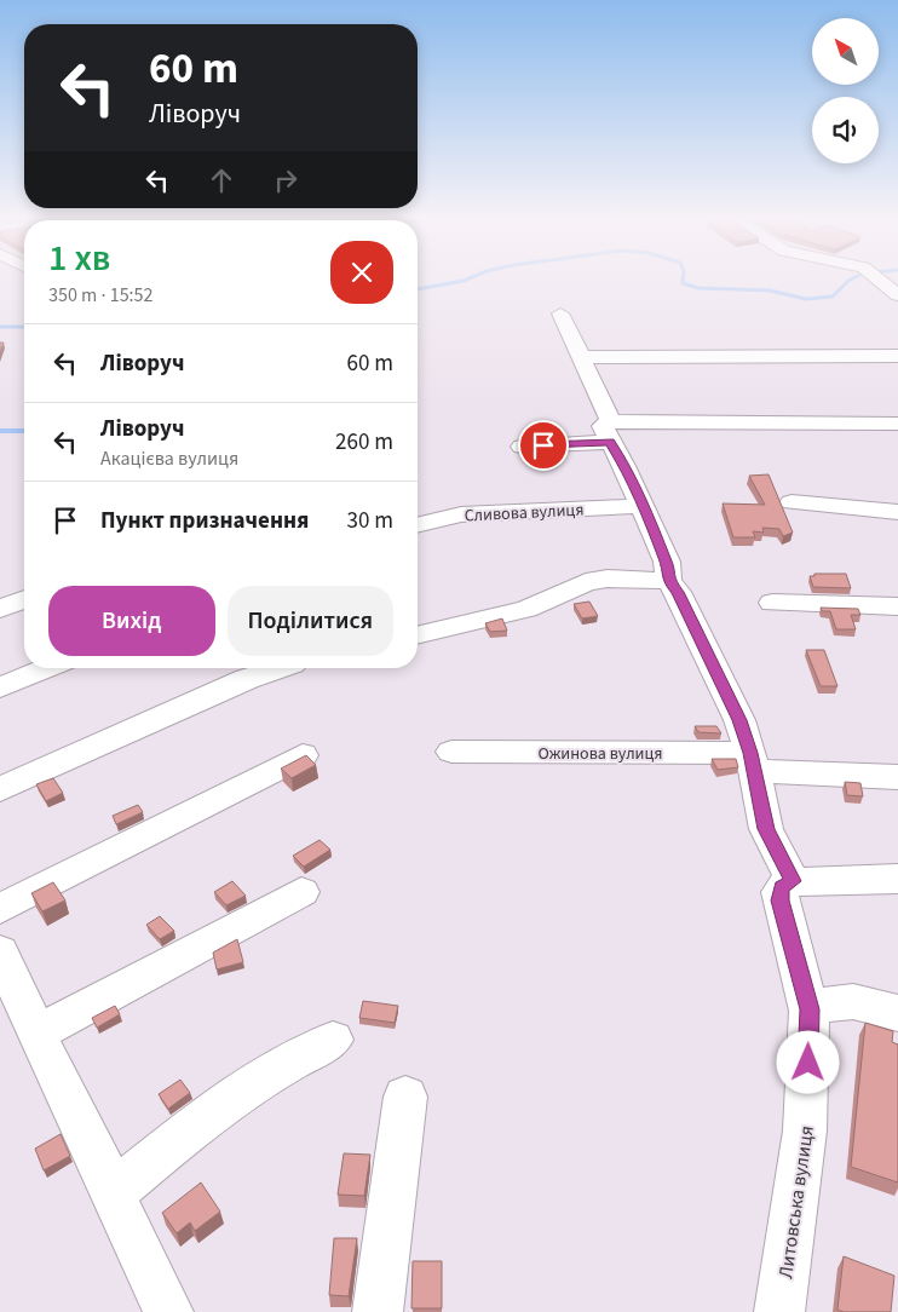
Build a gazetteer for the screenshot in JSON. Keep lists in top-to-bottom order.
{
  "streets": {
    "street": ["Сливова вулиця", "Ожинова вулиця", "Литовська вулиця"]
  },
  "north": "top left",
  "page": {
    "turn": ["60 m", "Ліворуч"],
    "heading": ["1 хв", "350 m · 15:52"],
    "list": [
      {
        "name": "Ліворуч",
        "value": "60 m"
      },
      {
        "name": "Ліворуч",
        "note": "Акацієва вулиця",
        "value": "260 m"
      },
      {
        "name": "Пункт призначення",
        "value": "30 m"
      }
    ],
    "buttons": ["Вихід", "Поділитися"]
  }
}
